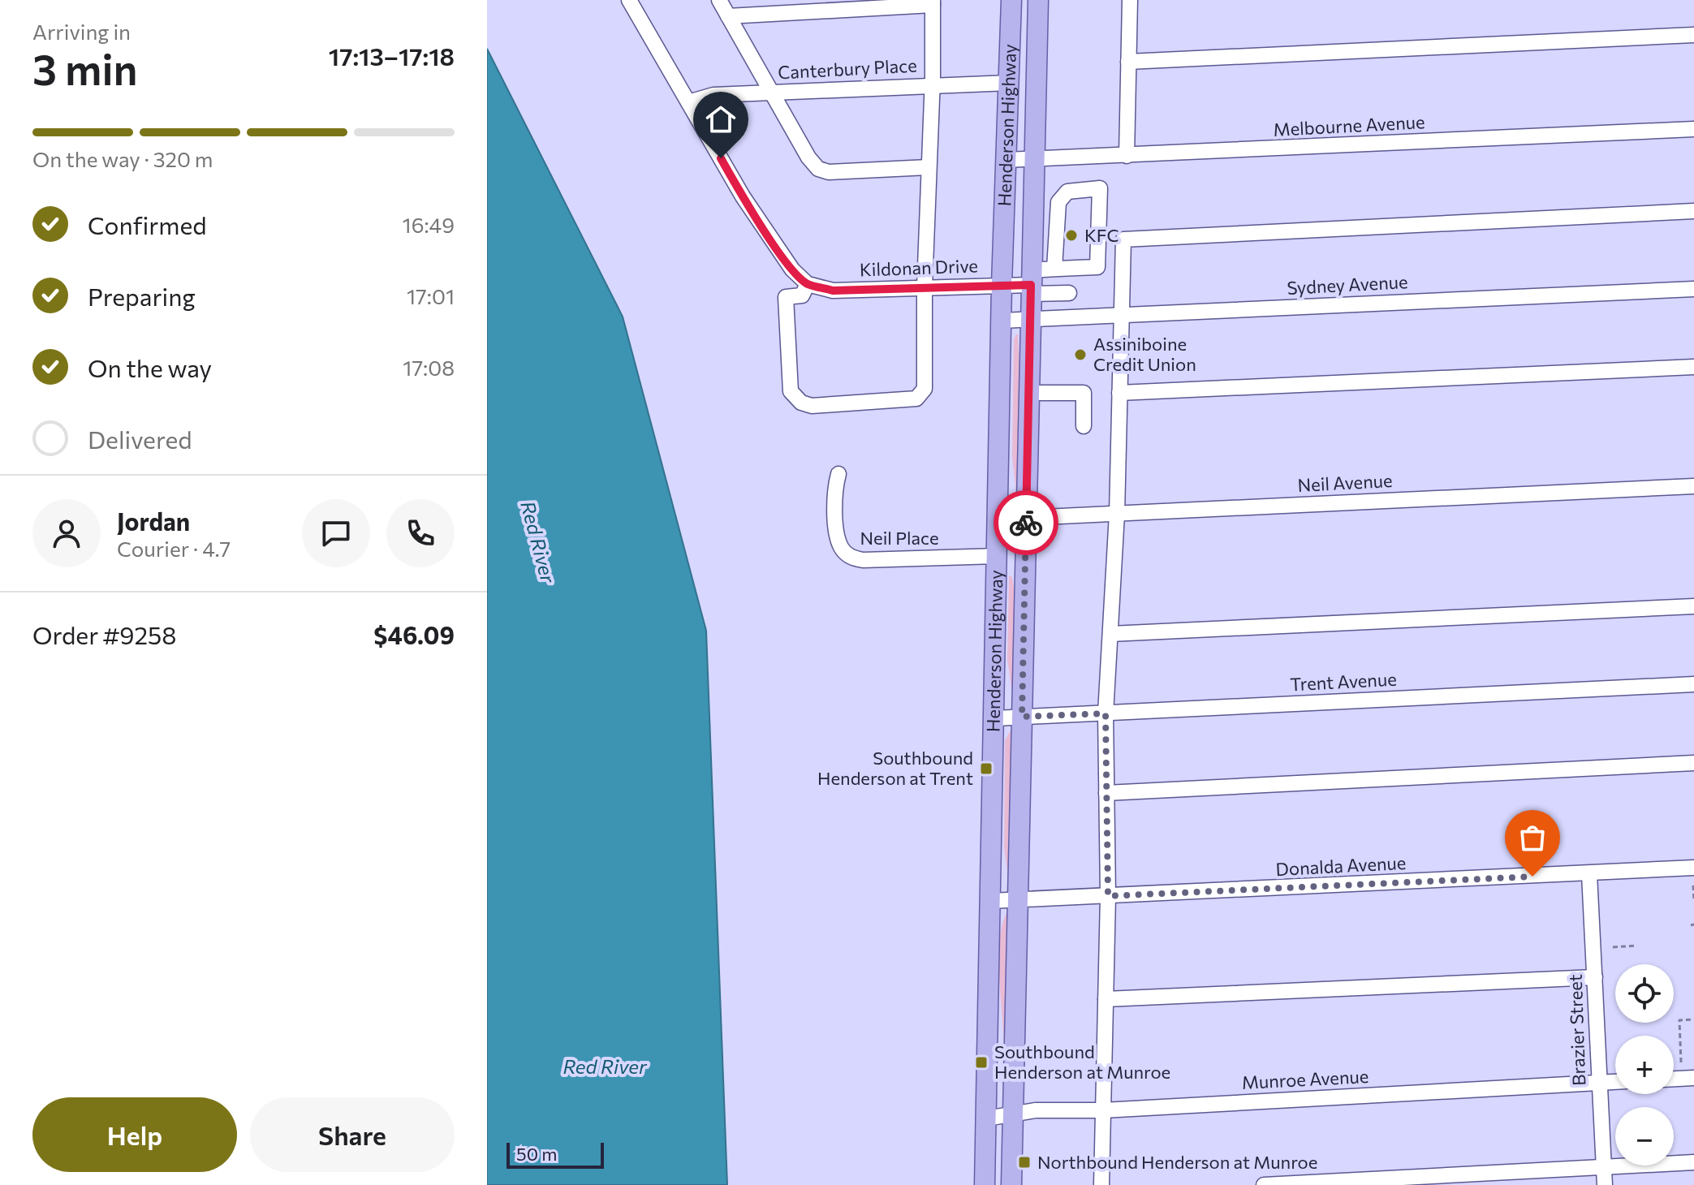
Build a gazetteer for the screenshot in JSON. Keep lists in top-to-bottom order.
{
  "streets": {
    "main road": ["Henderson Highway"],
    "street": [
      "Canterbury Place",
      "Melbourne Avenue",
      "Kildonan Drive",
      "Sydney Avenue",
      "Neil Avenue",
      "Neil Place",
      "Trent Avenue",
      "Donalda Avenue",
      "Brazier Street",
      "Munroe Avenue"
    ]
  },
  "crossings": [
    ["Canterbury Place", "Henderson Highway"],
    ["Henderson Highway", "Melbourne Avenue"],
    ["Henderson Highway", "Kildonan Drive"],
    ["Henderson Highway", "Sydney Avenue"],
    ["Henderson Highway", "Neil Avenue"],
    ["Henderson Highway", "Neil Place"],
    ["Henderson Highway", "Trent Avenue"],
    ["Henderson Highway", "Donalda Avenue"],
    ["Henderson Highway", "Munroe Avenue"],
    ["Donalda Avenue", "Brazier Street"],
    ["Brazier Street", "Munroe Avenue"]
  ],
  "water": ["Red River"],
  "places": {
    "other": ["KFC", "Assiniboine Credit Union"],
    "transit": ["Southbound Henderson at Trent", "Southbound Henderson at Munroe", "Northbound Henderson at Munroe"]
  },
  "scale_bar": "50 m",
  "page": {
    "heading": ["3 min", "Arriving in", "17:13–17:18"],
    "panel": [
      "Jordan",
      "Courier · 4.7",
      "Order #9258",
      "$46.09"
    ],
    "bar": "On the way · 320 m",
    "list": [
      ["Confirmed", "16:49"],
      ["Preparing", "17:01"],
      ["On the way", "17:08"],
      "Delivered"
    ],
    "map_buttons": ["+", "−"],
    "buttons": ["Help", "Share"],
    "scale": "50 m"
  }
}
